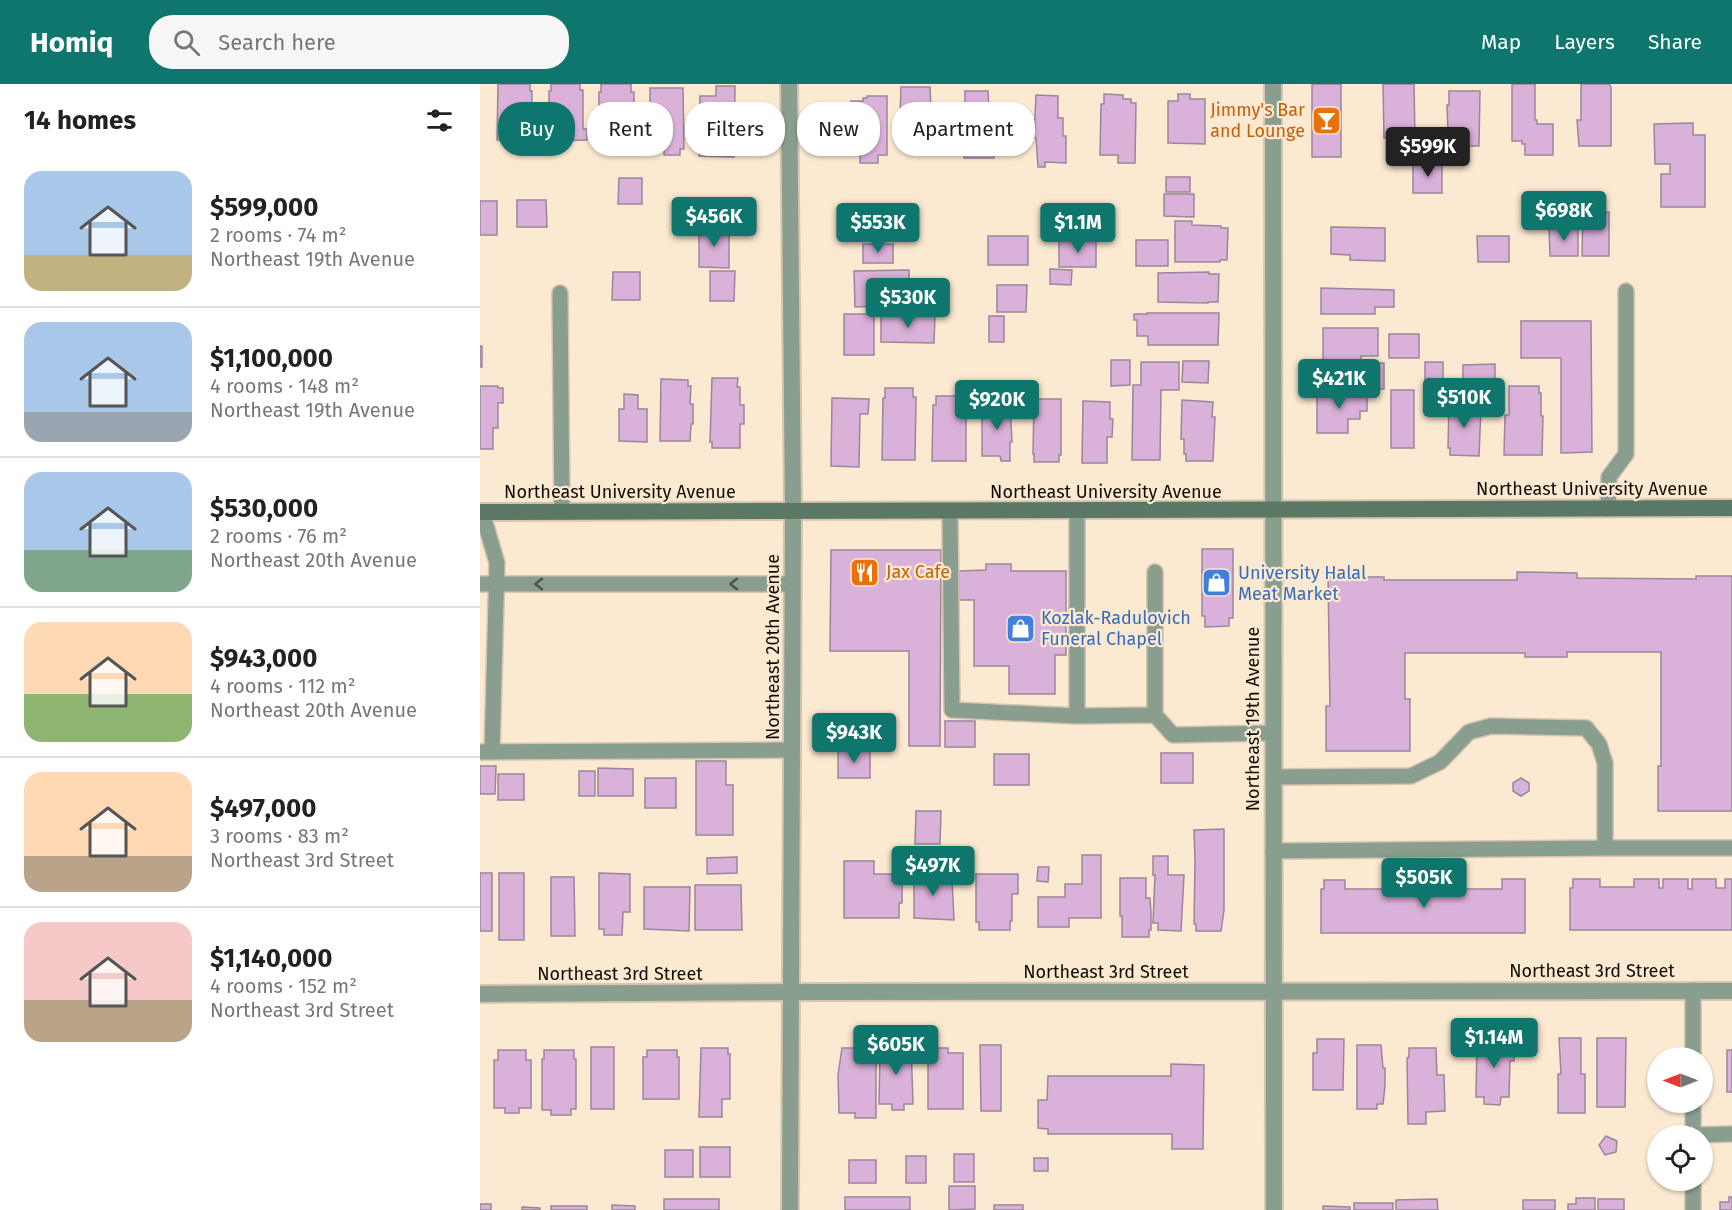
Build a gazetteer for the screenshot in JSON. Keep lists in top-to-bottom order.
{
  "streets": {
    "main road": ["Northeast University Avenue"],
    "street": ["Northeast 20th Avenue", "Northeast 19th Avenue", "Northeast 3rd Street"]
  },
  "crossings": [
    ["Northeast University Avenue", "Northeast 20th Avenue"],
    ["Northeast University Avenue", "Northeast 19th Avenue"],
    ["Northeast 20th Avenue", "Northeast 3rd Street"],
    ["Northeast 19th Avenue", "Northeast 3rd Street"]
  ],
  "places": {
    "bar": ["Jimmy's Bar and Lounge"],
    "restaurant": ["Jax Cafe"],
    "shop": ["University Halal Meat Market", "Kozlak-Radulovich Funeral Chapel"]
  },
  "north": "left",
  "page": {
    "header": "Homiq",
    "search": "Search here",
    "nav": ["Map", "Layers", "Share"],
    "heading": "14 homes",
    "chip": [
      "Buy",
      "Rent",
      "Filters",
      "New",
      "Apartment"
    ],
    "price": [
      "$599K",
      "$698K",
      "$456K",
      "$553K",
      "$1.1M",
      "$530K",
      "$421K",
      "$510K",
      "$920K",
      "$943K",
      "$497K",
      "$505K",
      "$1.14M",
      "$605K"
    ],
    "list": [
      {
        "name": "$599,000",
        "note": "2 rooms · 74 m² · Northeast 19th Avenue"
      },
      {
        "name": "$1,100,000",
        "note": "4 rooms · 148 m² · Northeast 19th Avenue"
      },
      {
        "name": "$530,000",
        "note": "2 rooms · 76 m² · Northeast 20th Avenue"
      },
      {
        "name": "$943,000",
        "note": "4 rooms · 112 m² · Northeast 20th Avenue"
      },
      {
        "name": "$497,000",
        "note": "3 rooms · 83 m² · Northeast 3rd Street"
      },
      {
        "name": "$1,140,000",
        "note": "4 rooms · 152 m² · Northeast 3rd Street"
      }
    ]
  }
}
